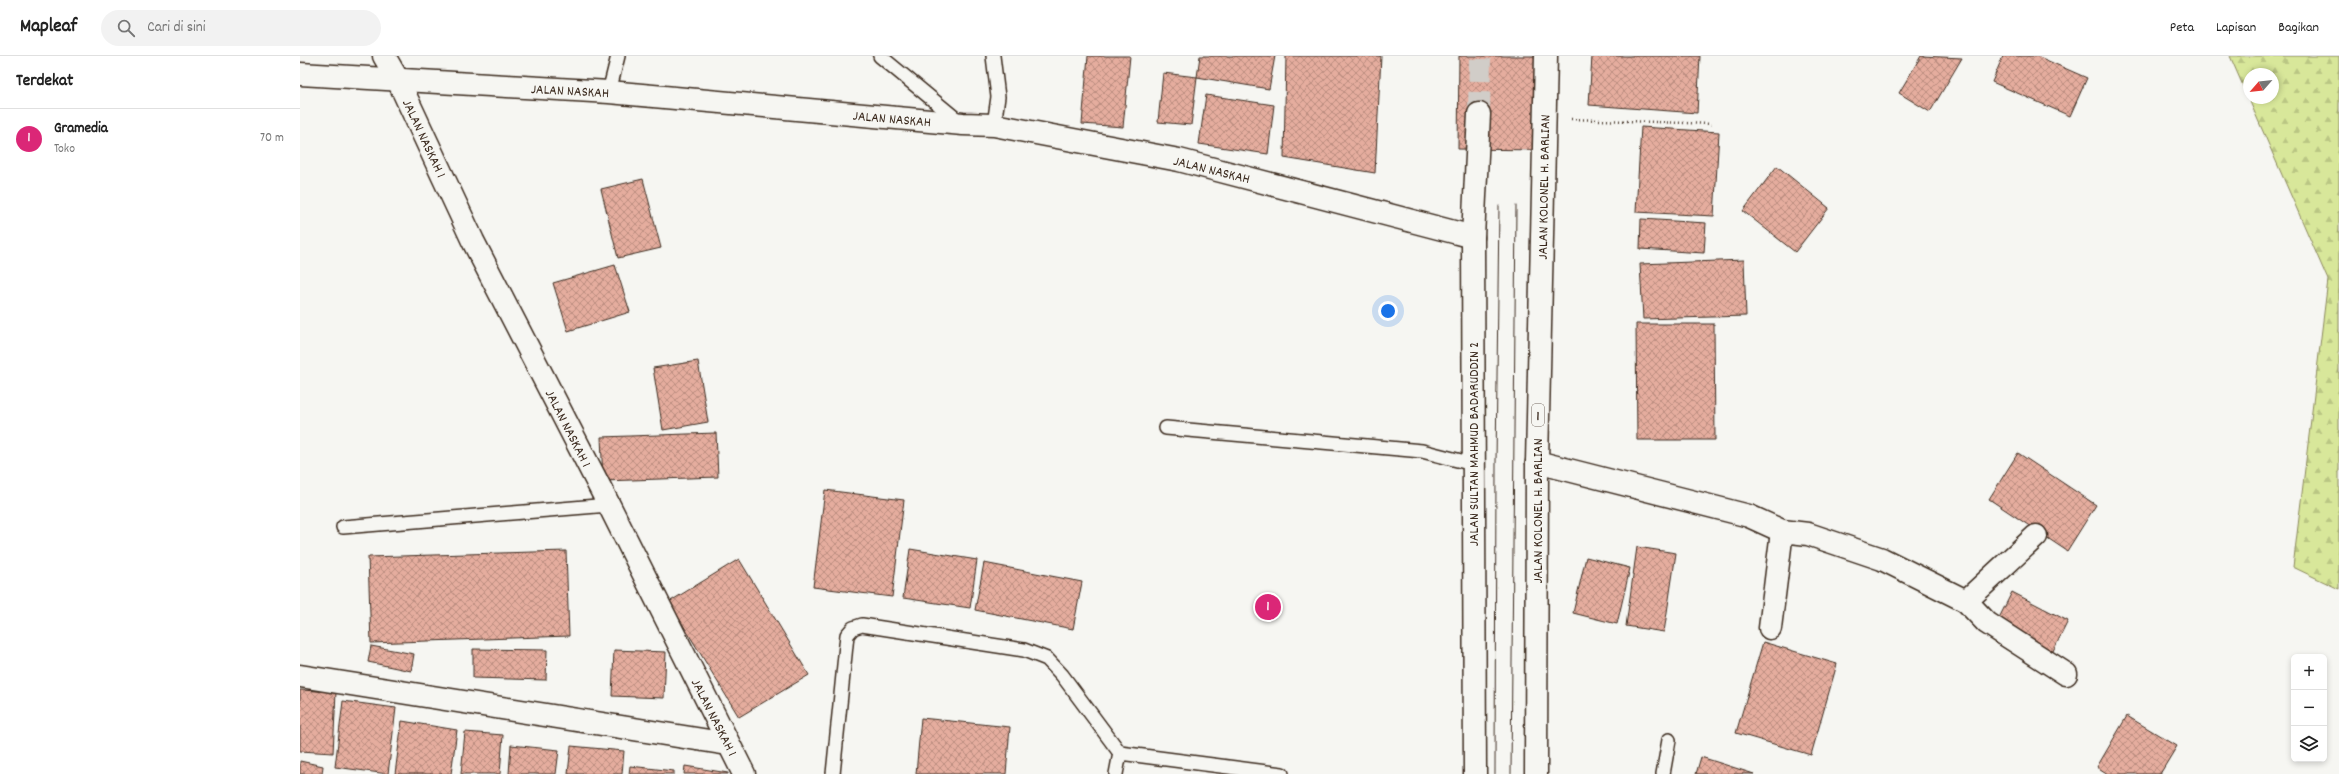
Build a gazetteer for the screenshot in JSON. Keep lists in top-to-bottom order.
{
  "streets": {
    "main road": [
      "JALAN NASKAH",
      "JALAN NASKAH 1",
      "JALAN KOLONEL H. BARLIAN",
      "1",
      "JALAN SULTAN MAHMUD BADARUDDIN 2"
    ]
  },
  "crossings": [
    ["JALAN NASKAH", "JALAN NASKAH 1"],
    ["JALAN NASKAH", "JALAN SULTAN MAHMUD BADARUDDIN 2"]
  ],
  "north": "bottom left",
  "page": {
    "header": "Mapleaf",
    "search": "Cari di sini",
    "nav": ["Peta", "Lapisan", "Bagikan"],
    "heading": "Terdekat",
    "list": [
      {
        "mark": "1",
        "name": "Gramedia",
        "note": "Toko",
        "value": "70 m"
      }
    ],
    "pins": "1",
    "map_buttons": ["+", "−"]
  }
}
